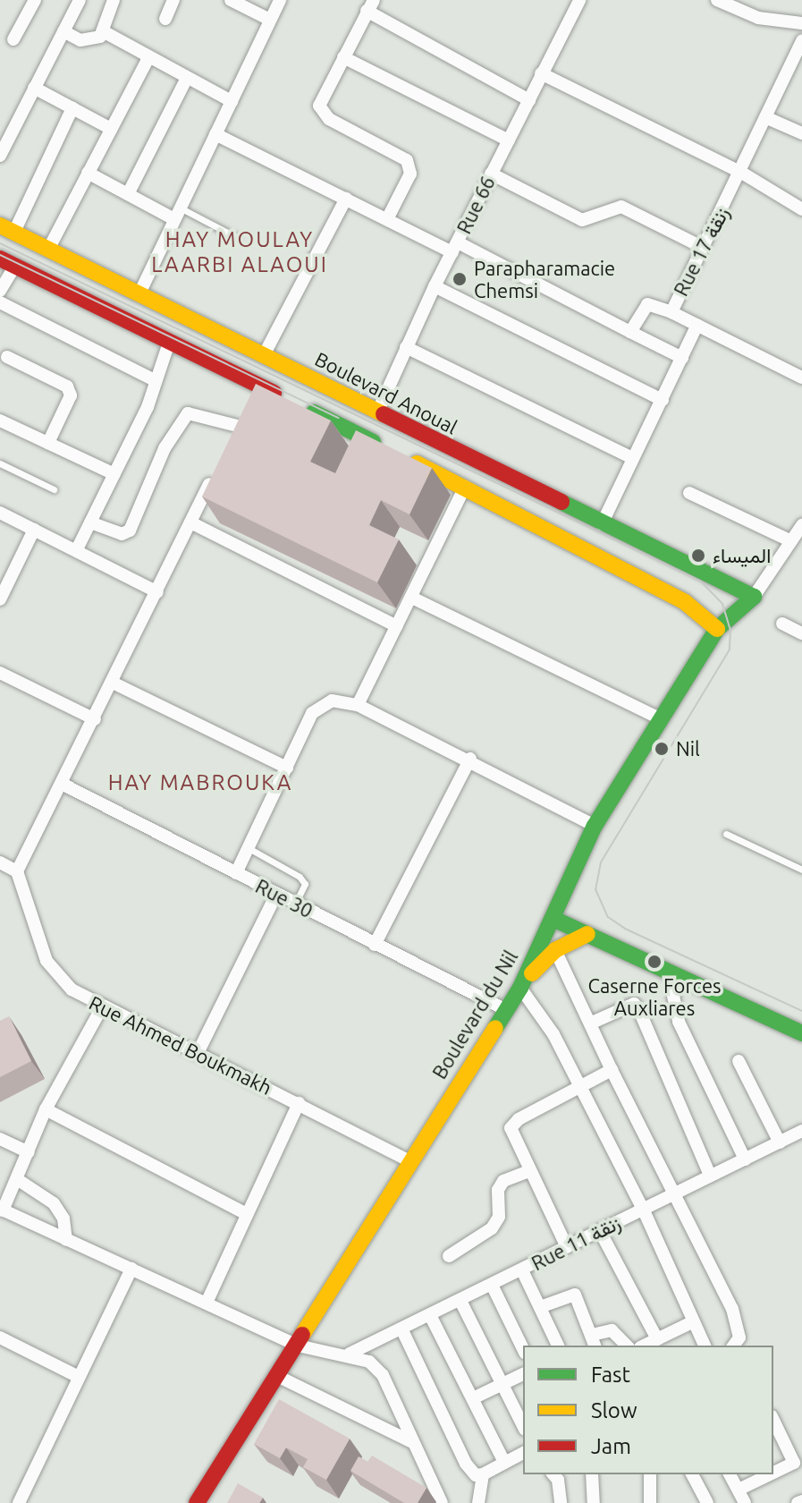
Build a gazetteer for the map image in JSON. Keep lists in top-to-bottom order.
{
  "streets": {
    "street": [
      "Rue 66",
      "Rue 17 زنقة",
      "Boulevard Anoual",
      "Rue 30",
      "Boulevard du Nil",
      "Rue Ahmed Boukmakh",
      "Rue 11 زنقة"
    ]
  },
  "crossings": [
    ["Rue 66", "Boulevard Anoual"],
    ["Boulevard Anoual", "Boulevard du Nil"],
    ["Rue 30", "Boulevard du Nil"],
    ["Boulevard du Nil", "Rue Ahmed Boukmakh"]
  ],
  "districts": ["HAY MOULAY LAARBI ALAOUI", "HAY MABROUKA"],
  "places": [
    "Parapharamacie Chemsi",
    "الميساء",
    "Nil",
    "Caserne Forces Auxliares"
  ],
  "legend": ["Fast", "Slow", "Jam"]
}
